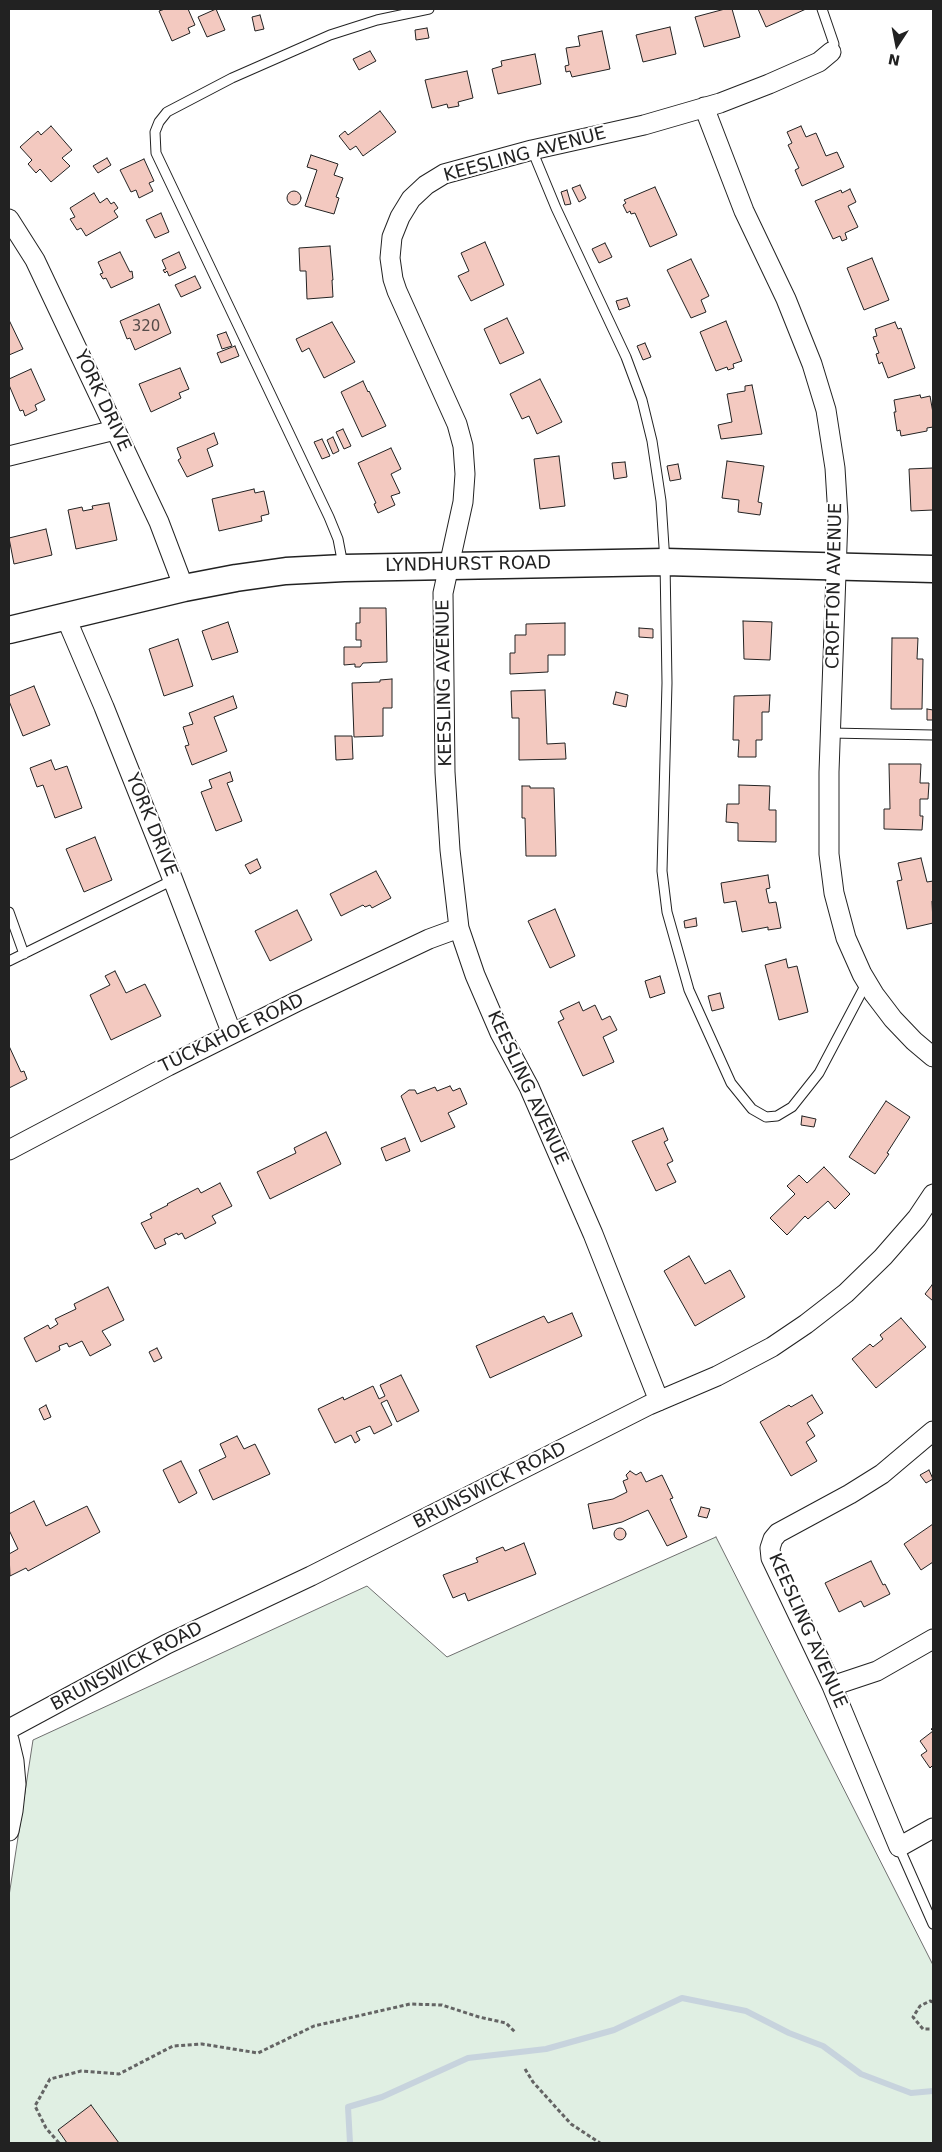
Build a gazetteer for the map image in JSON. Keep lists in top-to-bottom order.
{
  "streets": {
    "main road": ["LYNDHURST ROAD"],
    "street": [
      "KEESLING AVENUE",
      "YORK DRIVE",
      "CROFTON AVENUE",
      "TUCKAHOE ROAD",
      "BRUNSWICK ROAD"
    ]
  },
  "crossings": [
    ["KEESLING AVENUE", "LYNDHURST ROAD"],
    ["KEESLING AVENUE", "CROFTON AVENUE"],
    ["KEESLING AVENUE", "TUCKAHOE ROAD"],
    ["KEESLING AVENUE", "BRUNSWICK ROAD"],
    ["YORK DRIVE", "LYNDHURST ROAD"],
    ["YORK DRIVE", "TUCKAHOE ROAD"],
    ["LYNDHURST ROAD", "CROFTON AVENUE"]
  ],
  "house_numbers": ["320"],
  "north": "bottom"
}
